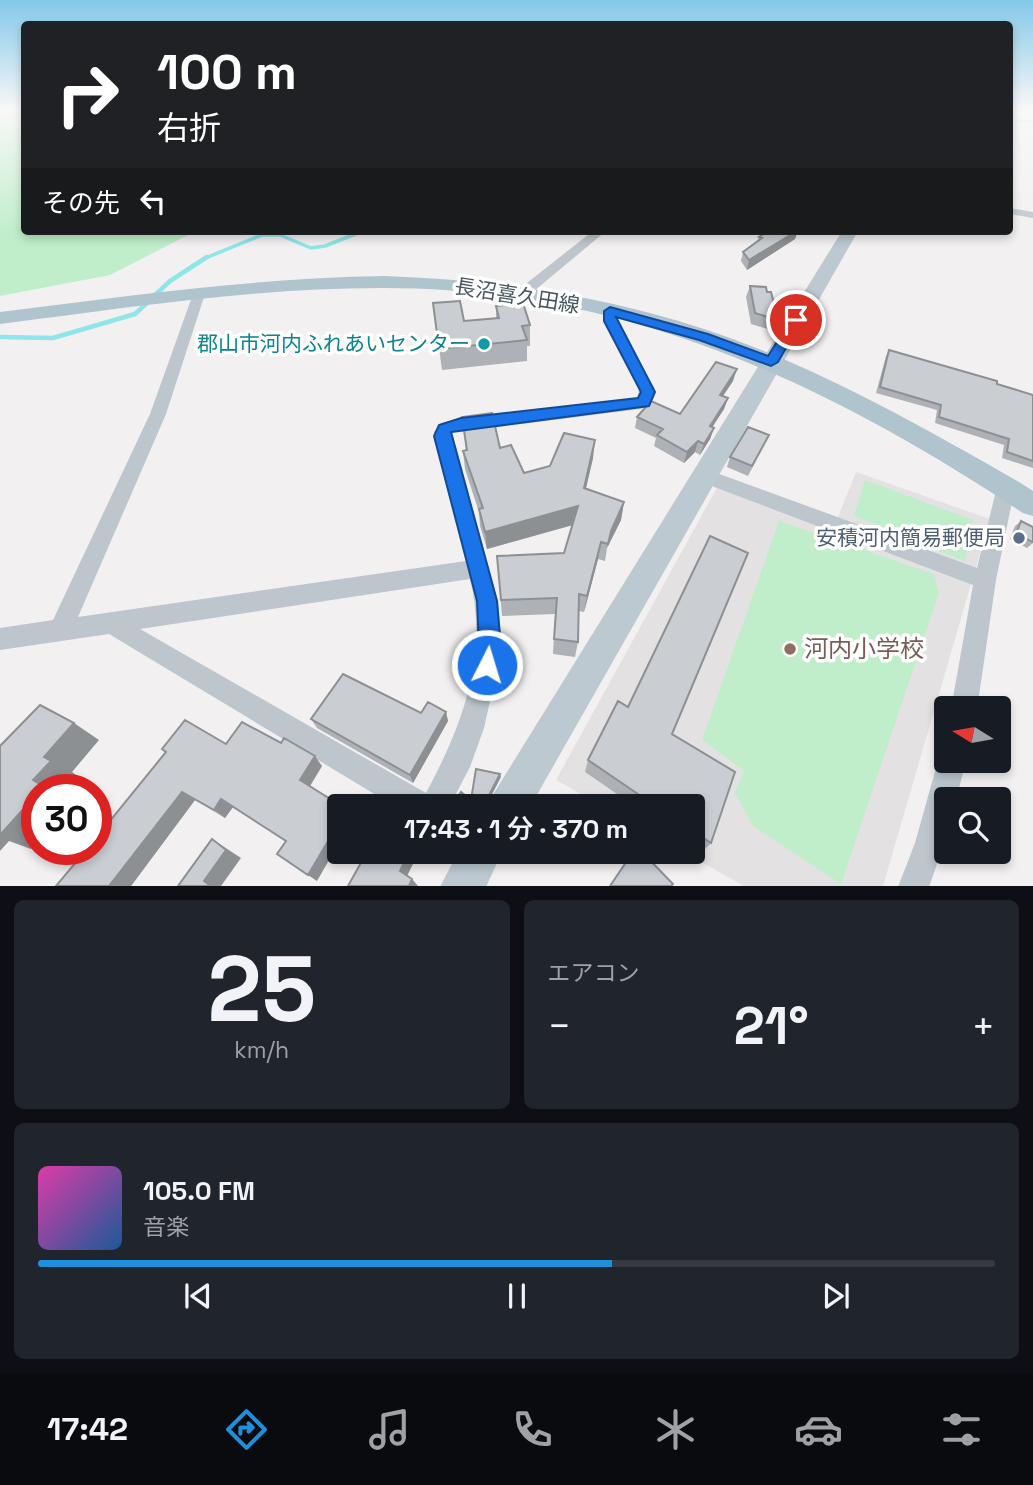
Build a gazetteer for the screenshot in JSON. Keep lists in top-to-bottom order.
{
  "streets": {
    "main road": ["長沼喜久田線"]
  },
  "places": ["郡山市河内ふれあいセンター", "安積河内簡易郵便局", "河内小学校"],
  "north": "left",
  "page": {
    "turn": ["100 m", "右折"],
    "then": "その先",
    "limit": "30",
    "trip": "17:43 · 1 分 · 370 m",
    "tile": [
      ["25", "km/h"],
      "エアコン"
    ],
    "heat": ["−", "21°", "+"],
    "song": ["105.0 FM", "音楽"],
    "tabs": "17:42"
  }
}
